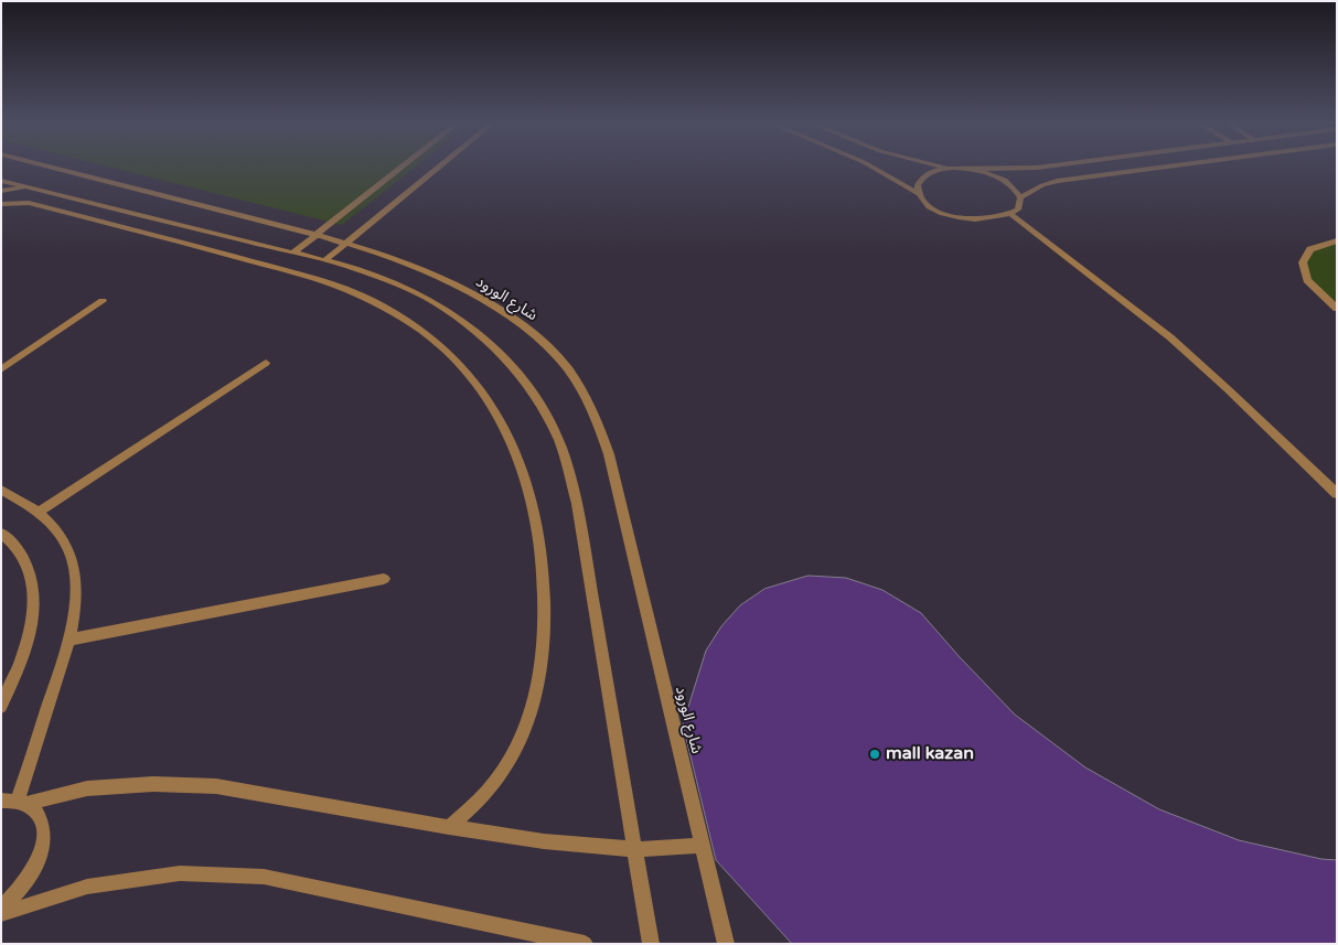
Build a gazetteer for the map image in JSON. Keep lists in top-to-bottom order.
{
  "streets": {
    "street": ["شارع الورود"]
  },
  "places": ["mall kazan"]
}
